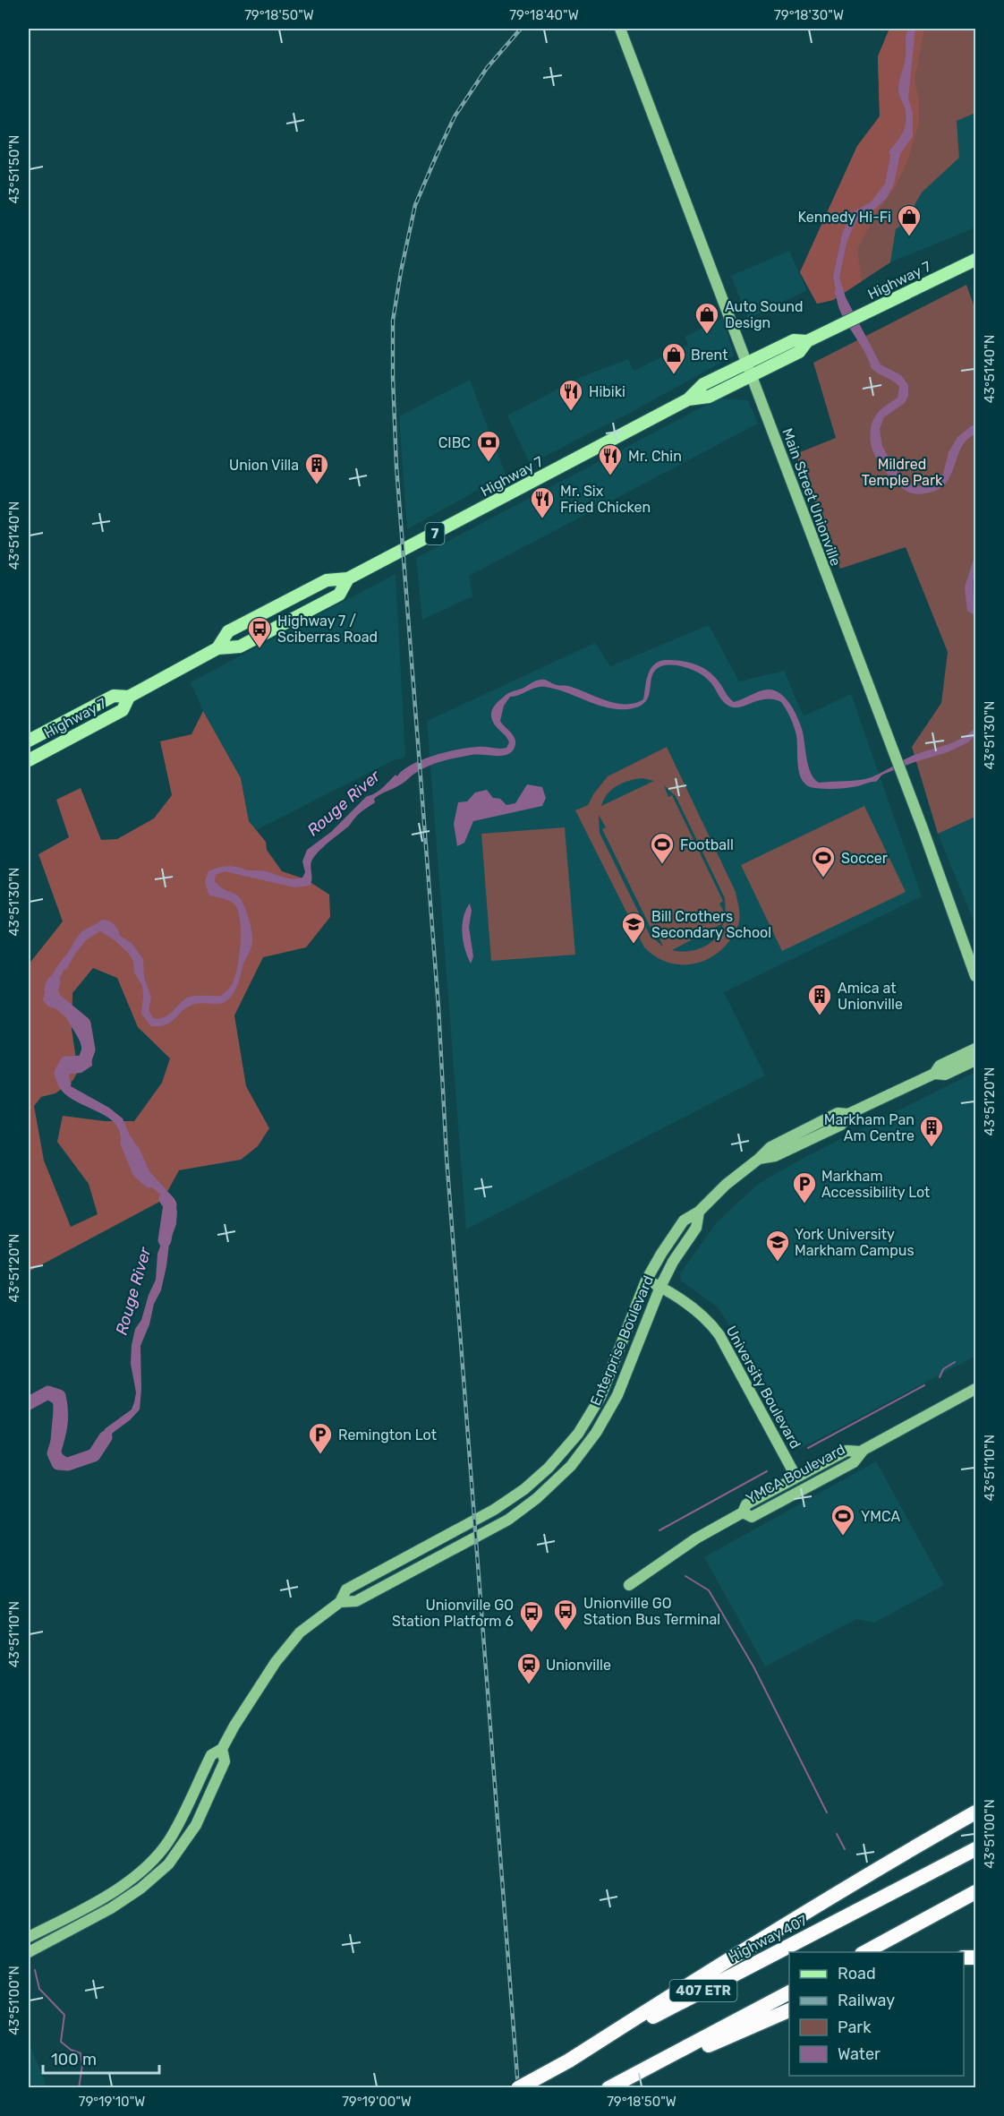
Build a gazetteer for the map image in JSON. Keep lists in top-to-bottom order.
{
  "streets": {
    "highway": ["Highway 407", "407 ETR"],
    "main road": [
      "Highway 7",
      "Main Street Unionville",
      "7",
      "Enterprise Boulevard",
      "University Boulevard",
      "YMCA Boulevard"
    ]
  },
  "crossings": [
    ["Highway 7", "Main Street Unionville"],
    ["Enterprise Boulevard", "University Boulevard"],
    ["University Boulevard", "YMCA Boulevard"]
  ],
  "water": ["Rouge River"],
  "parks": ["Mildred Temple Park"],
  "places": {
    "shop": ["Kennedy Hi-Fi", "Auto Sound Design", "Brent"],
    "restaurant": ["Hibiki", "Mr. Chin", "Mr. Six Fried Chicken"],
    "bank": ["CIBC"],
    "building": ["Union Villa", "Amica at Unionville", "Markham Pan Am Centre"],
    "bus stop": ["Highway 7 / Sciberras Road", "Unionville GO Station Bus Terminal", "Unionville GO Station Platform 6"],
    "sports": ["Football", "Soccer", "YMCA"],
    "school or university": ["Bill Crothers Secondary School", "York University Markham Campus"],
    "parking": ["Markham Accessibility Lot", "Remington Lot"],
    "station": ["Unionville"]
  },
  "legend": [
    "Road",
    "Railway",
    "Park",
    "Water"
  ],
  "scale_bar": "100 m",
  "coordinates": [
    "79°18'50\"W",
    "79°18'40\"W",
    "79°18'30\"W",
    "43°51'50\"N",
    "43°51'40\"N",
    "43°51'30\"N",
    "43°51'20\"N",
    "43°51'10\"N",
    "43°51'00\"N",
    "79°19'10\"W",
    "79°19'00\"W"
  ]
}
